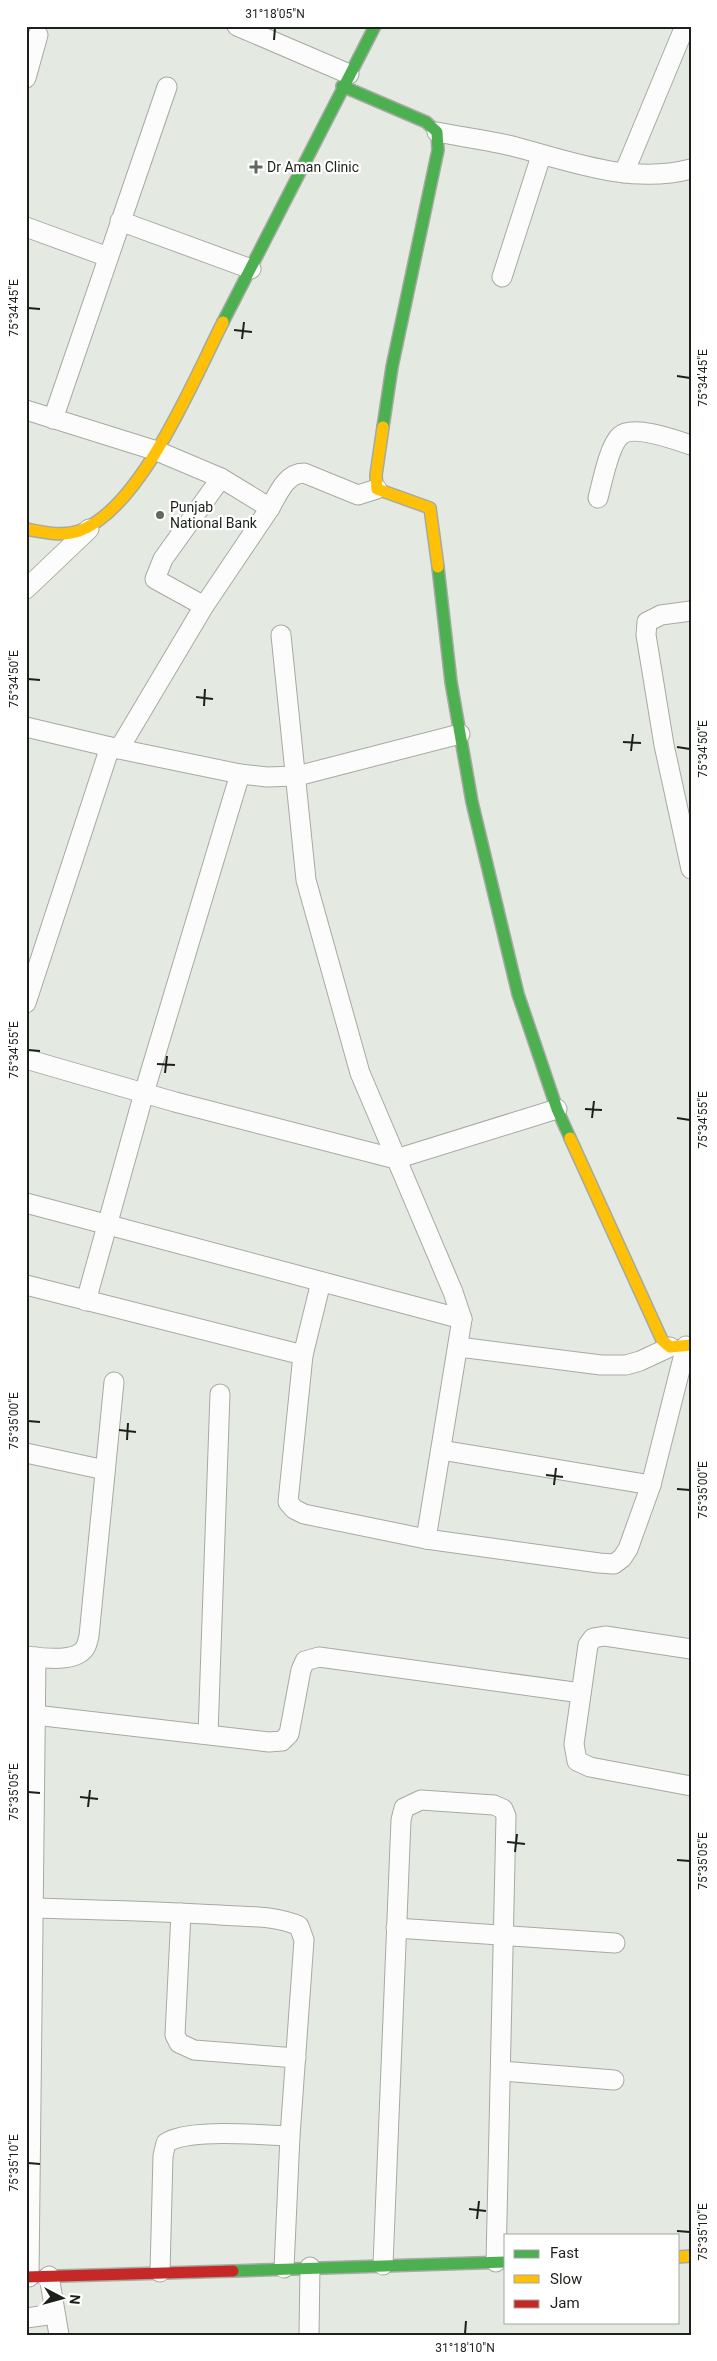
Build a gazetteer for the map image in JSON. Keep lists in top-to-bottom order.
{
  "places": {
    "health": ["Dr Aman Clinic"],
    "other": ["Punjab National Bank"]
  },
  "legend": ["Fast", "Slow", "Jam"],
  "north": "right",
  "coordinates": [
    "31°18'05\"N",
    "75°34'45\"E",
    "75°34'50\"E",
    "75°34'55\"E",
    "75°35'00\"E",
    "75°35'05\"E",
    "75°35'10\"E",
    "31°18'10\"N"
  ]
}
